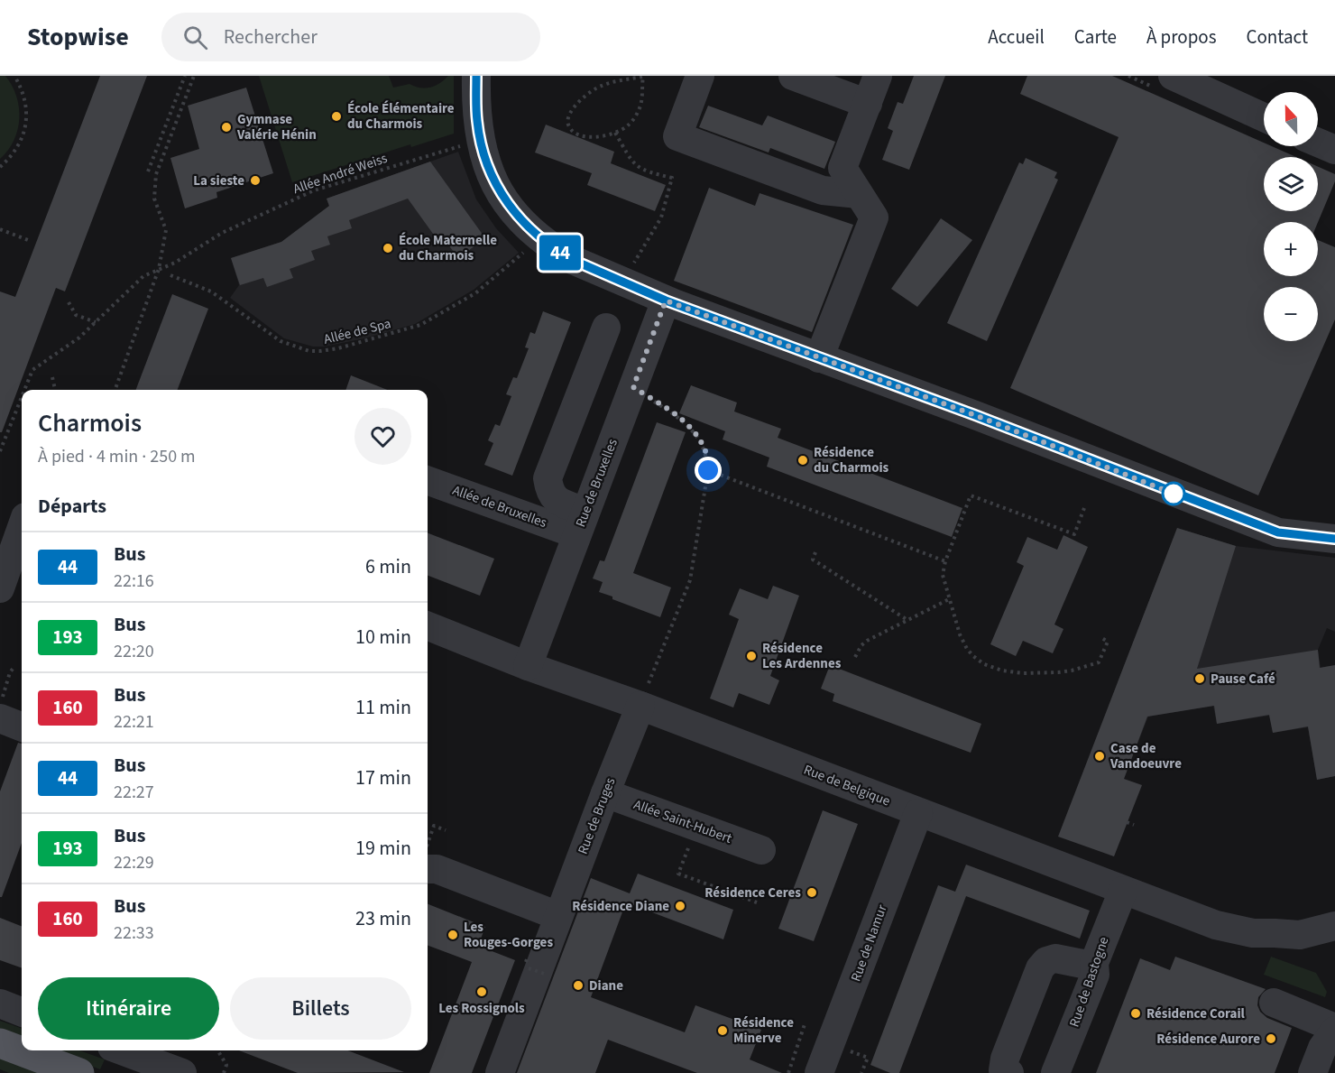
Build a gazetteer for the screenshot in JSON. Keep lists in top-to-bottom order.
{
  "streets": {
    "street": [
      "Rue de Bruxelles",
      "Allée de Bruxelles",
      "Rue de Belgique",
      "Rue de Bruges",
      "Allée Saint-Hubert",
      "Rue de Namur",
      "Rue de Bastogne"
    ],
    "path": ["Allée André Weiss", "Allée de Spa"]
  },
  "crossings": [
    ["Rue de Bruxelles", "Allée de Bruxelles"],
    ["Rue de Bruxelles", "Rue de Belgique"],
    ["Rue de Belgique", "Rue de Bruges"],
    ["Rue de Belgique", "Rue de Namur"],
    ["Rue de Belgique", "Rue de Bastogne"],
    ["Rue de Bruges", "Allée Saint-Hubert"]
  ],
  "places": [
    "École Élémentaire du Charmois",
    "Gymnase Valérie Hénin",
    "La sieste",
    "École Maternelle du Charmois",
    "Résidence du Charmois",
    "Résidence Les Ardennes",
    "Pause Café",
    "Case de Vandoeuvre",
    "Résidence Ceres",
    "Résidence Diane",
    "Les Rouges-Gorges",
    "Diane",
    "Les Rossignols",
    "Résidence Corail",
    "Résidence Minerve",
    "Résidence Aurore"
  ],
  "lines": ["bus line 44"],
  "north": "top",
  "page": {
    "header": "Stopwise",
    "search": "Rechercher",
    "nav": [
      "Accueil",
      "Carte",
      "À propos",
      "Contact"
    ],
    "on_map": "44",
    "map_buttons": ["+", "−"],
    "heading": [
      ["Charmois", "À pied · 4 min · 250 m"],
      "Départs"
    ],
    "list": [
      {
        "mark": "44",
        "name": "Bus",
        "note": "22:16",
        "value": "6 min"
      },
      {
        "mark": "193",
        "name": "Bus",
        "note": "22:20",
        "value": "10 min"
      },
      {
        "mark": "160",
        "name": "Bus",
        "note": "22:21",
        "value": "11 min"
      },
      {
        "mark": "44",
        "name": "Bus",
        "note": "22:27",
        "value": "17 min"
      },
      {
        "mark": "193",
        "name": "Bus",
        "note": "22:29",
        "value": "19 min"
      },
      {
        "mark": "160",
        "name": "Bus",
        "note": "22:33",
        "value": "23 min"
      }
    ],
    "buttons": ["Itinéraire", "Billets"]
  }
}
